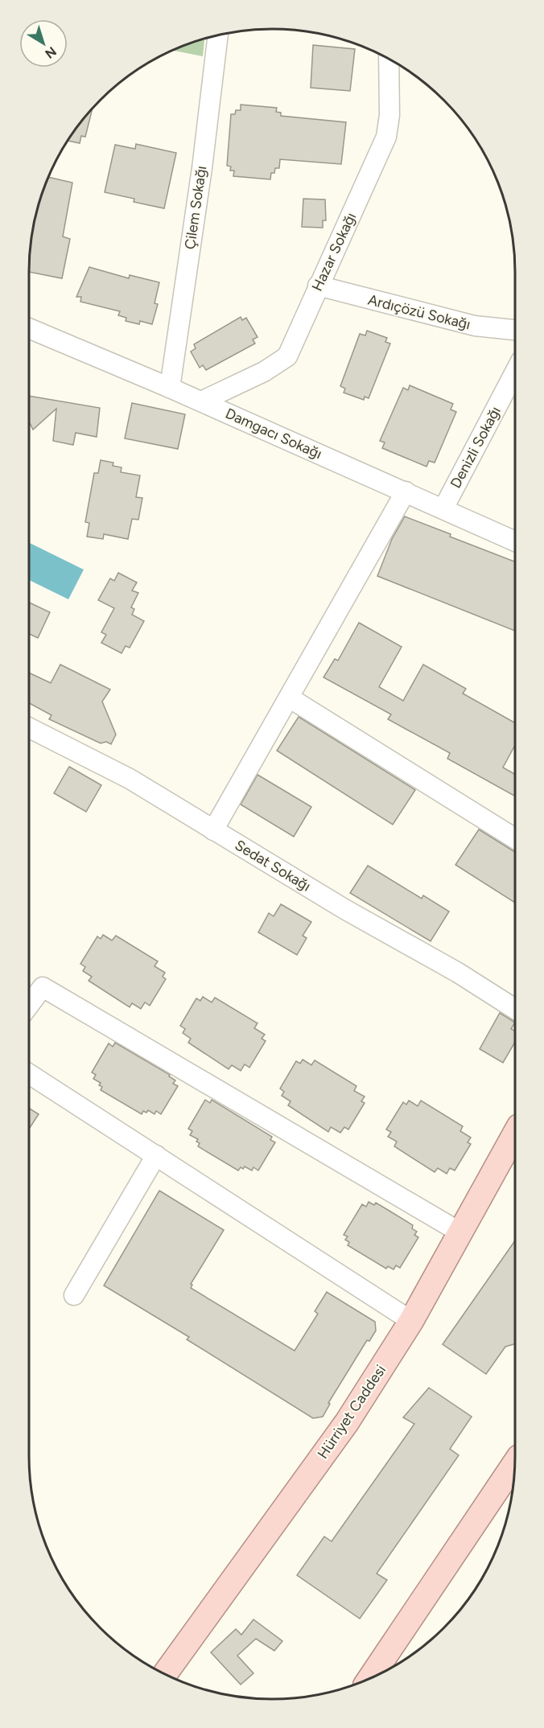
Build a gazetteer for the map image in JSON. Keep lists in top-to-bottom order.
{
  "streets": {
    "main road": ["Hürriyet Caddesi"],
    "street": [
      "Çilem Sokağı",
      "Hazar Sokağı",
      "Ardıçözü Sokağı",
      "Damgacı Sokağı",
      "Denizli Sokağı",
      "Sedat Sokağı"
    ]
  },
  "crossings": [
    ["Çilem Sokağı", "Damgacı Sokağı"],
    ["Hazar Sokağı", "Ardıçözü Sokağı"],
    ["Hazar Sokağı", "Damgacı Sokağı"],
    ["Damgacı Sokağı", "Denizli Sokağı"]
  ],
  "north": "bottom right"
}
